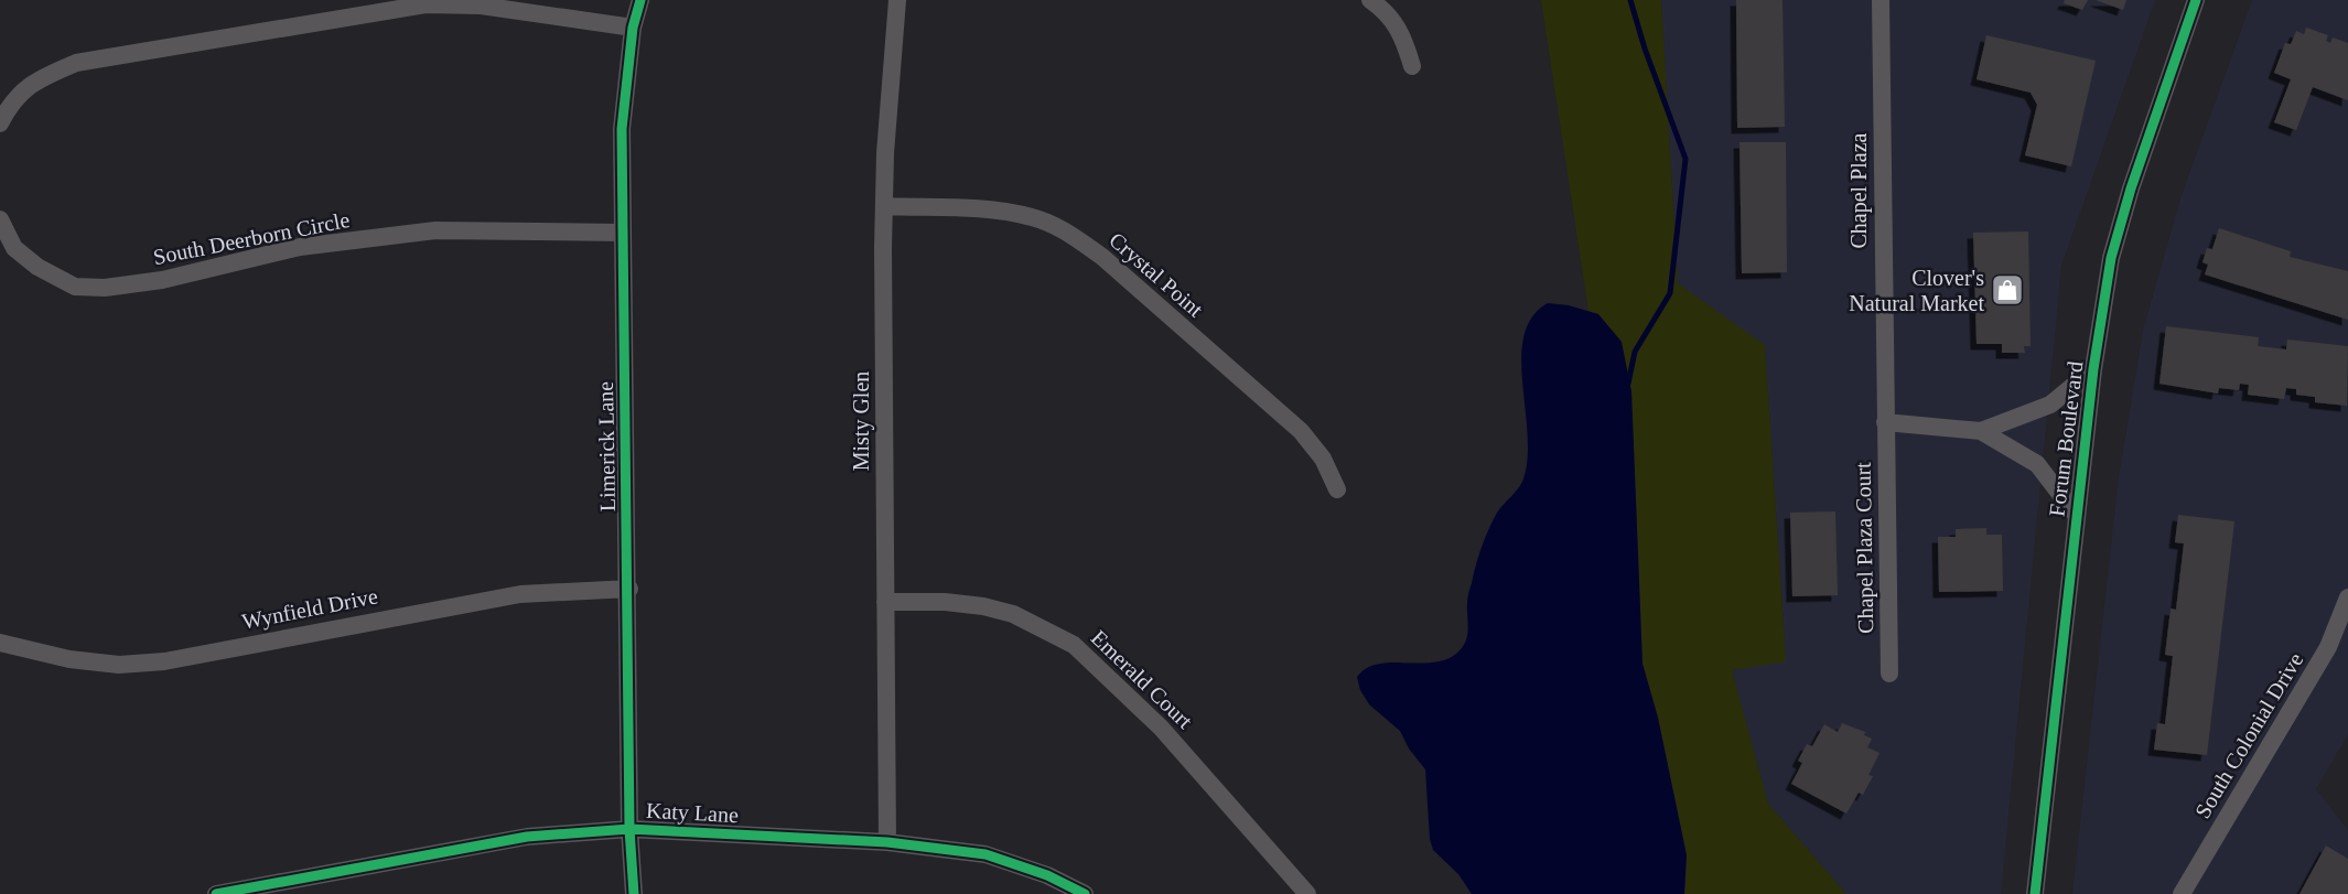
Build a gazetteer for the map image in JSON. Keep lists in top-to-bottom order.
{
  "streets": {
    "street": [
      "Chapel Plaza",
      "South Deerborn Circle",
      "Crystal Point",
      "Misty Glen",
      "Forum Boulevard",
      "Limerick Lane",
      "Chapel Plaza Court",
      "Wynfield Drive",
      "Emerald Court",
      "South Colonial Drive",
      "Katy Lane"
    ]
  },
  "crossings": [
    ["Chapel Plaza", "Chapel Plaza Court"],
    ["South Deerborn Circle", "Limerick Lane"],
    ["Crystal Point", "Misty Glen"],
    ["Misty Glen", "Emerald Court"],
    ["Misty Glen", "Katy Lane"],
    ["Limerick Lane", "Wynfield Drive"],
    ["Limerick Lane", "Katy Lane"]
  ],
  "places": {
    "shop": ["Clover's Natural Market"]
  }
}
